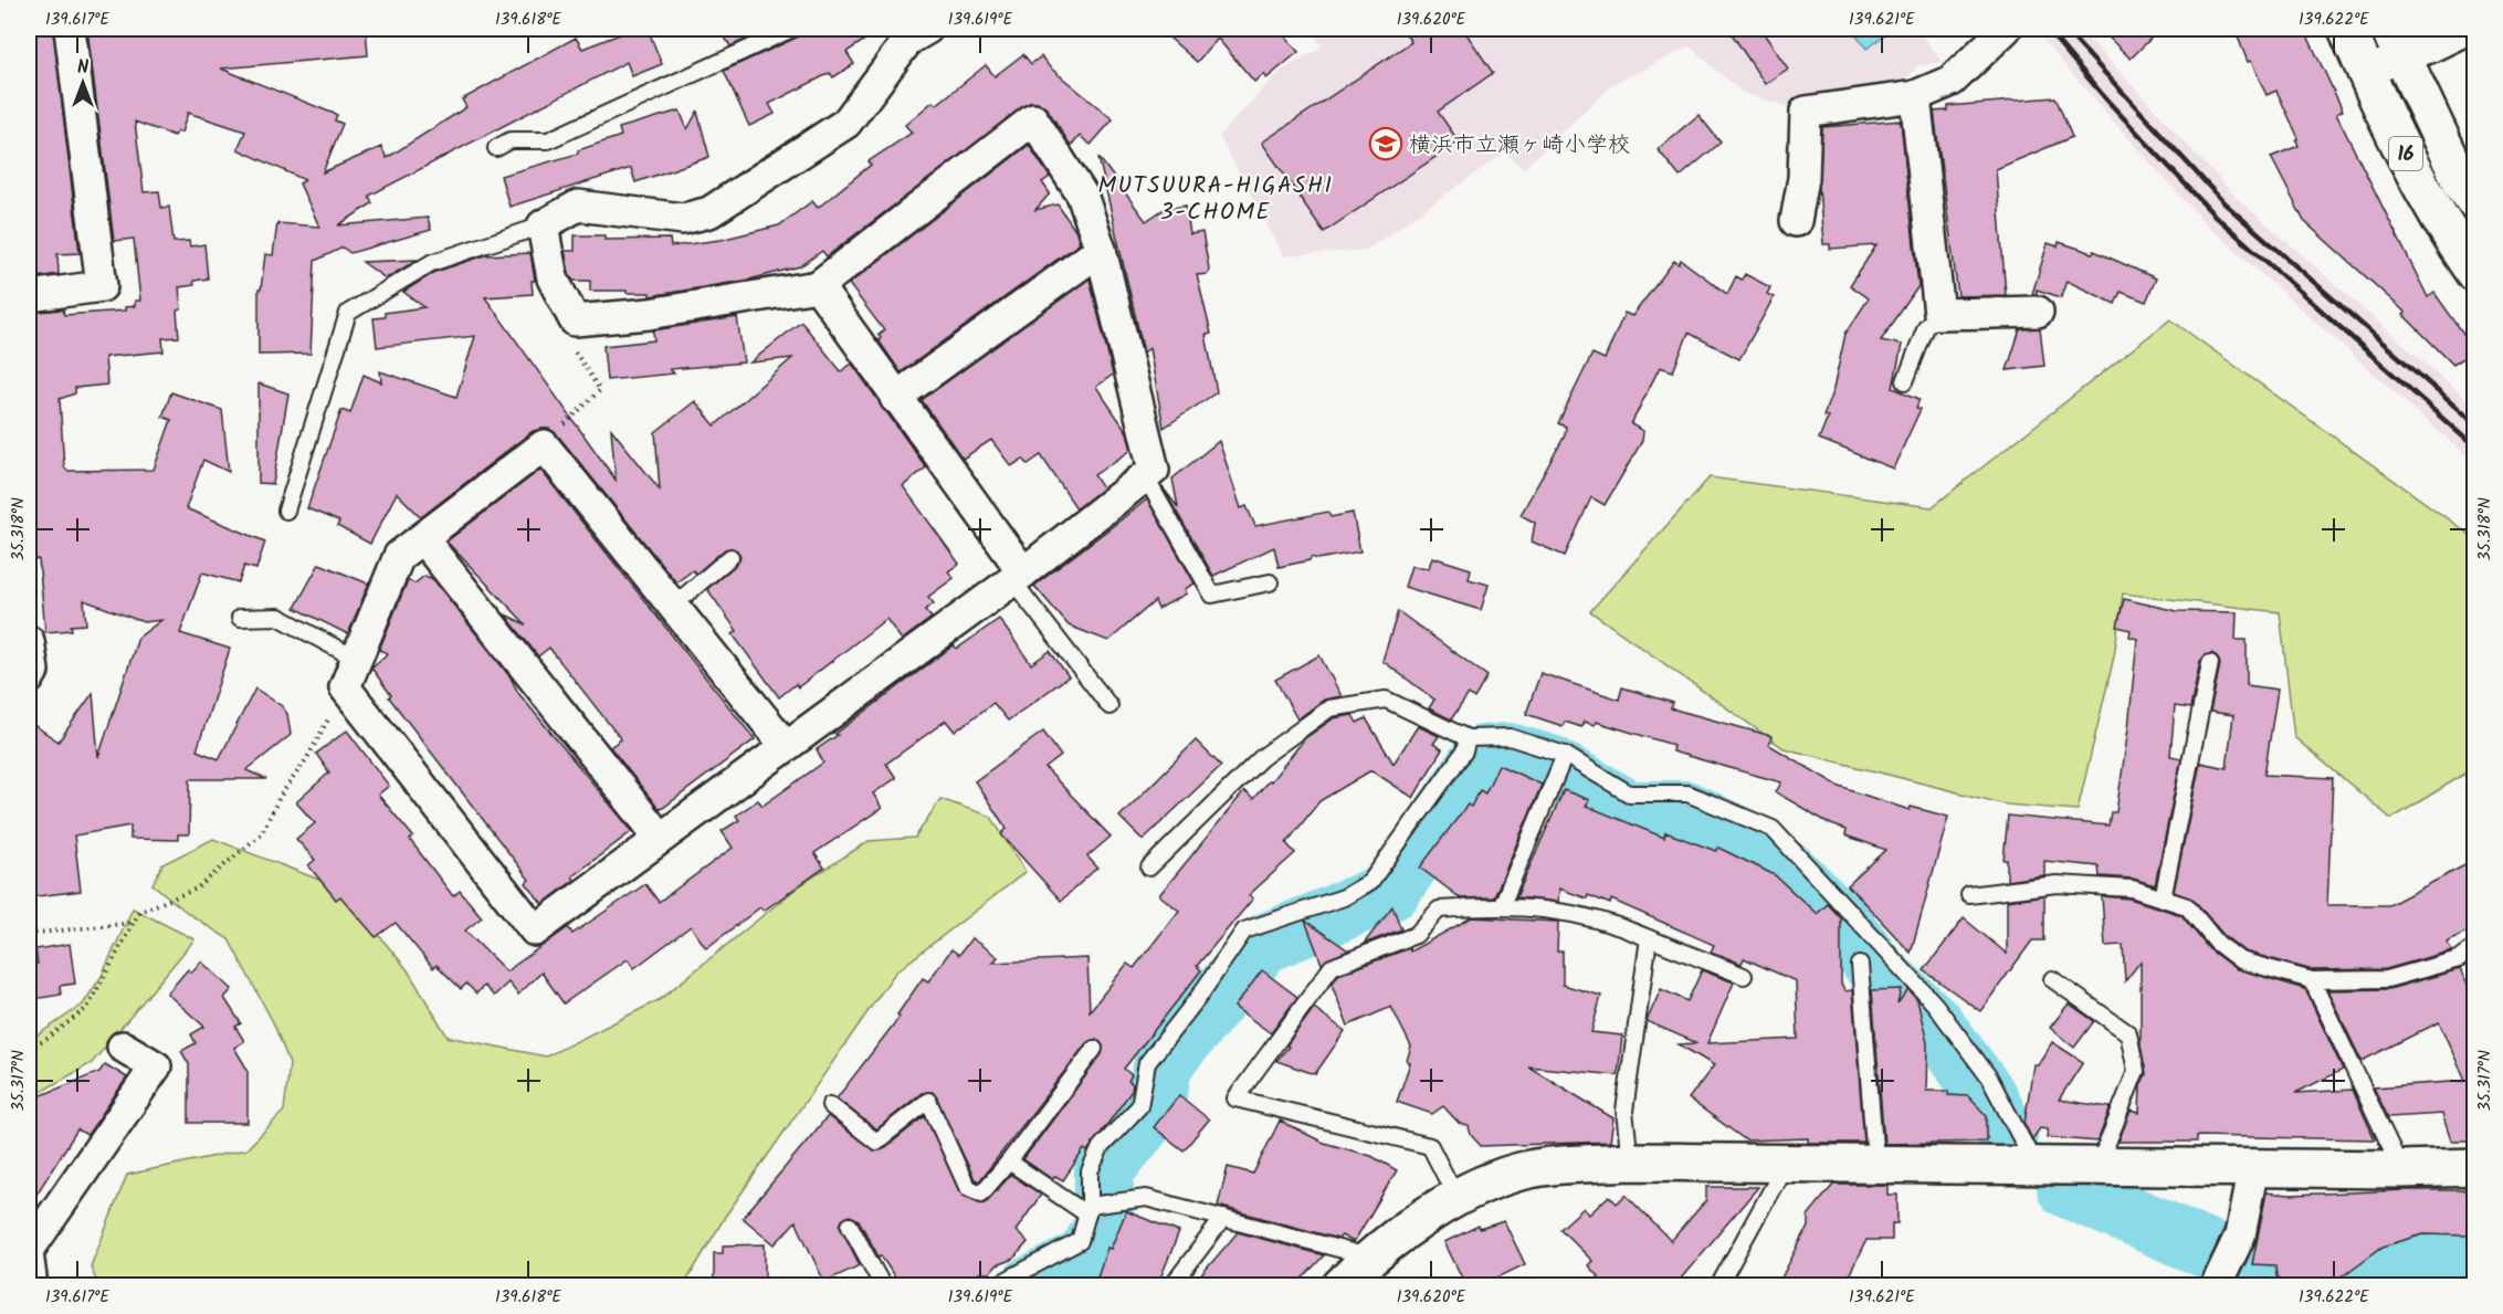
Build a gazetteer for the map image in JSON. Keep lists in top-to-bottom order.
{
  "streets": {
    "main road": ["16"]
  },
  "districts": ["MUTSUURA-HIGASHI 3-CHOME"],
  "places": {
    "school or university": ["横浜市立瀬ヶ崎小学校"]
  },
  "north": "top",
  "coordinates": [
    "139.617°E",
    "139.618°E",
    "139.619°E",
    "139.620°E",
    "139.621°E",
    "139.622°E",
    "35.318°N",
    "35.317°N"
  ]
}
